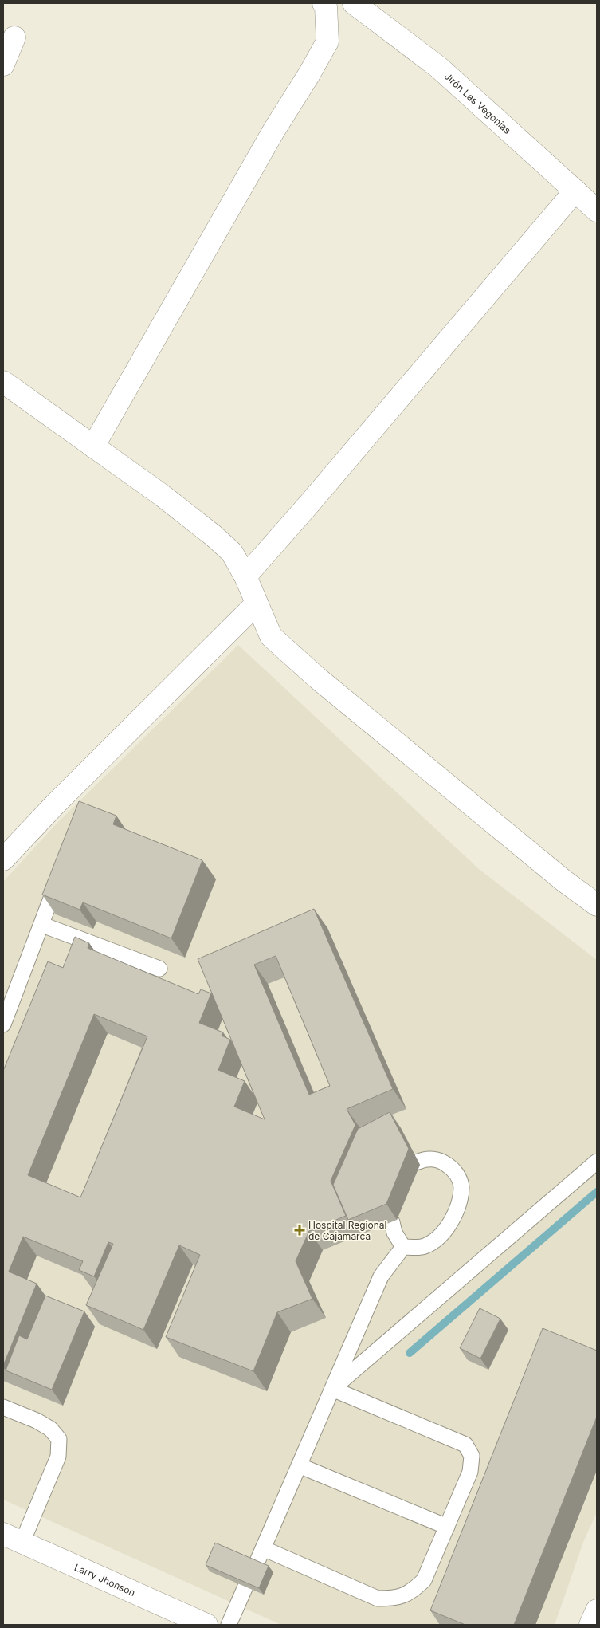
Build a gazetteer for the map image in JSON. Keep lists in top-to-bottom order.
{
  "streets": {
    "street": ["Jirón Las Vegonias", "Larry Jhonson"]
  },
  "places": {
    "health": ["Hospital Regional de Cajamarca"]
  }
}
